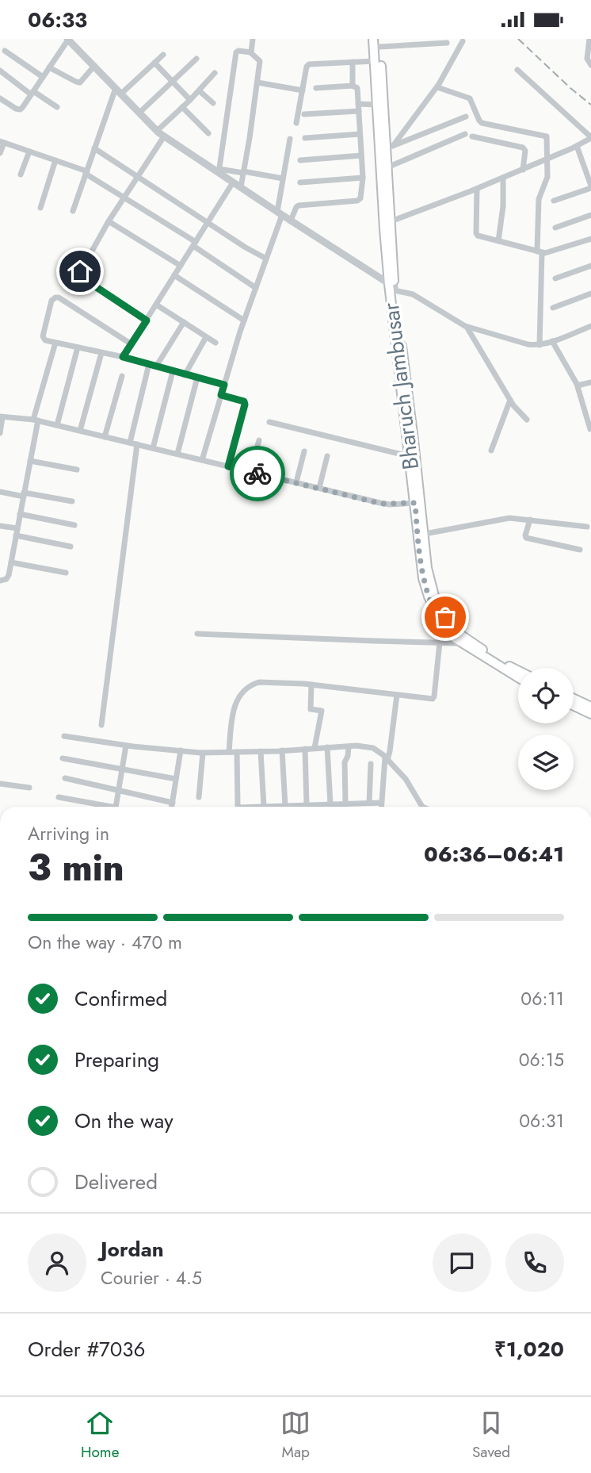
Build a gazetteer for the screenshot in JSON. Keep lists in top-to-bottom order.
{
  "streets": {
    "main road": ["Bharuch Jambusar"]
  },
  "page": {
    "status": "06:33",
    "heading": ["3 min", "Arriving in", "06:36–06:41"],
    "panel": [
      "Jordan",
      "Courier · 4.5",
      "Order #7036",
      "₹1,020"
    ],
    "bar": "On the way · 470 m",
    "list": [
      ["Confirmed", "06:11"],
      ["Preparing", "06:15"],
      ["On the way", "06:31"],
      "Delivered"
    ],
    "tabs": ["Home", "Map", "Saved"]
  }
}
